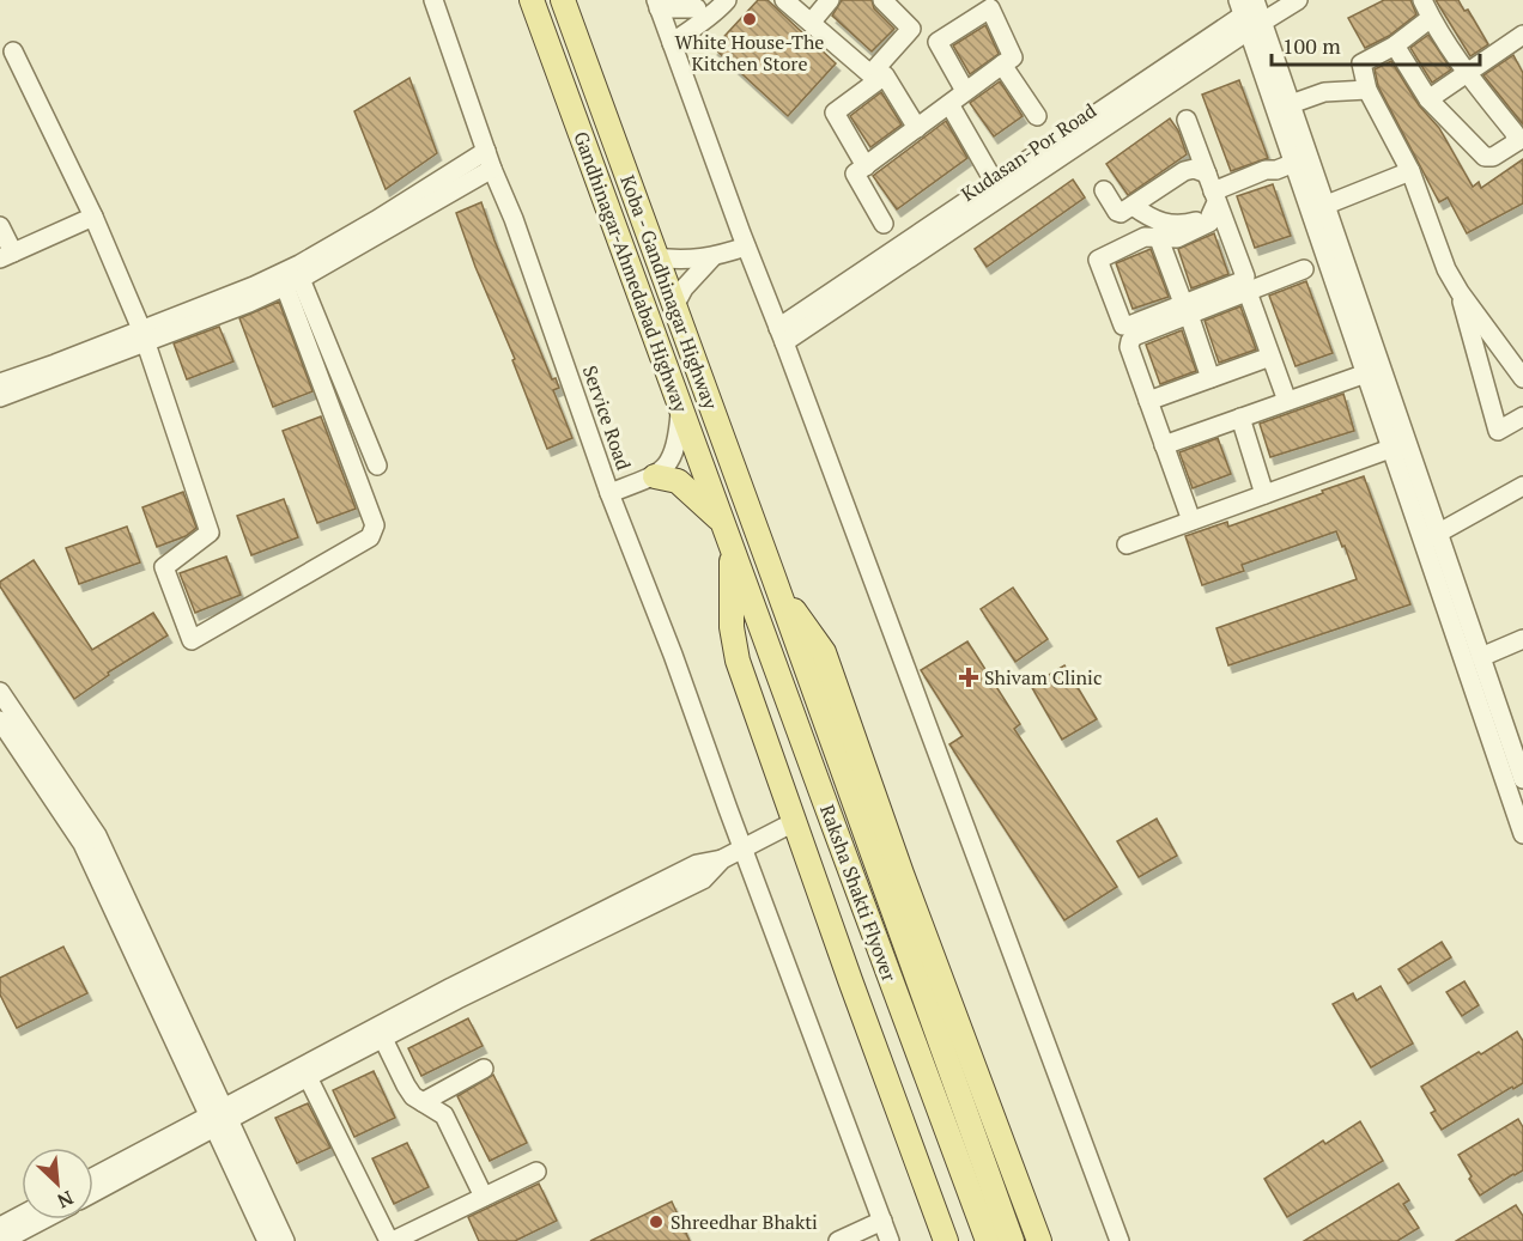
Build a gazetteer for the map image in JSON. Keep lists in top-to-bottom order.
{
  "streets": {
    "main road": ["Gandhinagar-Ahmedabad Highway", "Koba - Gandhinagar Highway", "Raksha Shakti Flyover"],
    "street": ["Kudasan-Por Road", "Service Road"]
  },
  "crossings": [
    ["Gandhinagar-Ahmedabad Highway", "Raksha Shakti Flyover"],
    ["Koba - Gandhinagar Highway", "Raksha Shakti Flyover"]
  ],
  "places": {
    "other": ["White House-The Kitchen Store", "Shreedhar Bhakti"],
    "health": ["Shivam Clinic"]
  },
  "scale_bar": "100 m",
  "north": "bottom right"
}
